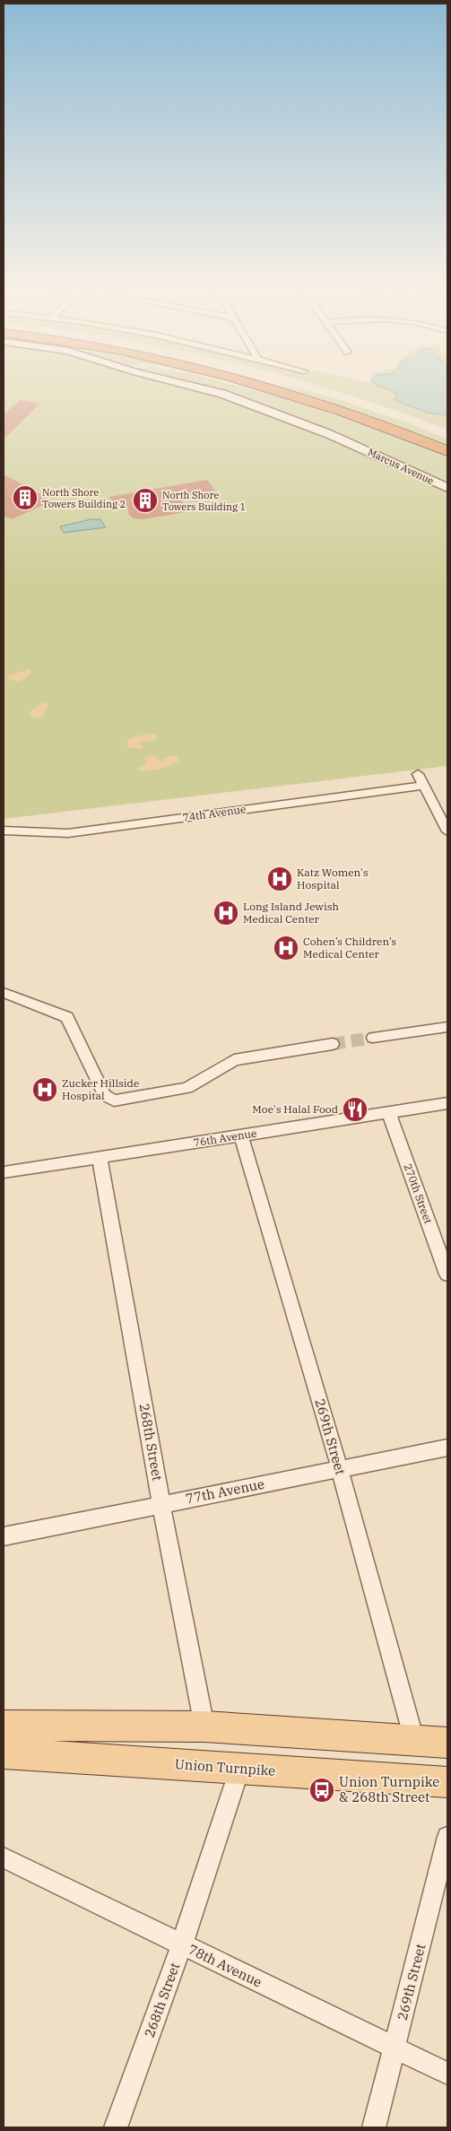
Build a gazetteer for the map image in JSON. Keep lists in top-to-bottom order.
{
  "streets": {
    "main road": ["Marcus Avenue", "Union Turnpike"],
    "street": [
      "74th Avenue",
      "76th Avenue",
      "270th Street",
      "269th Street",
      "268th Street",
      "77th Avenue",
      "78th Avenue"
    ]
  },
  "crossings": [
    ["76th Avenue", "270th Street"],
    ["76th Avenue", "269th Street"],
    ["76th Avenue", "268th Street"],
    ["269th Street", "77th Avenue"],
    ["269th Street", "78th Avenue"],
    ["268th Street", "77th Avenue"],
    ["268th Street", "Union Turnpike"],
    ["268th Street", "78th Avenue"]
  ],
  "places": {
    "building": ["North Shore Towers Building 2", "North Shore Towers Building 1"],
    "hospital": [
      "Katz Women's Hospital",
      "Long Island Jewish Medical Center",
      "Cohen’s Children’s Medical Center",
      "Zucker Hillside Hospital"
    ],
    "restaurant": ["Moe's Halal Food"],
    "bus stop": ["Union Turnpike & 268th Street"]
  }
}
